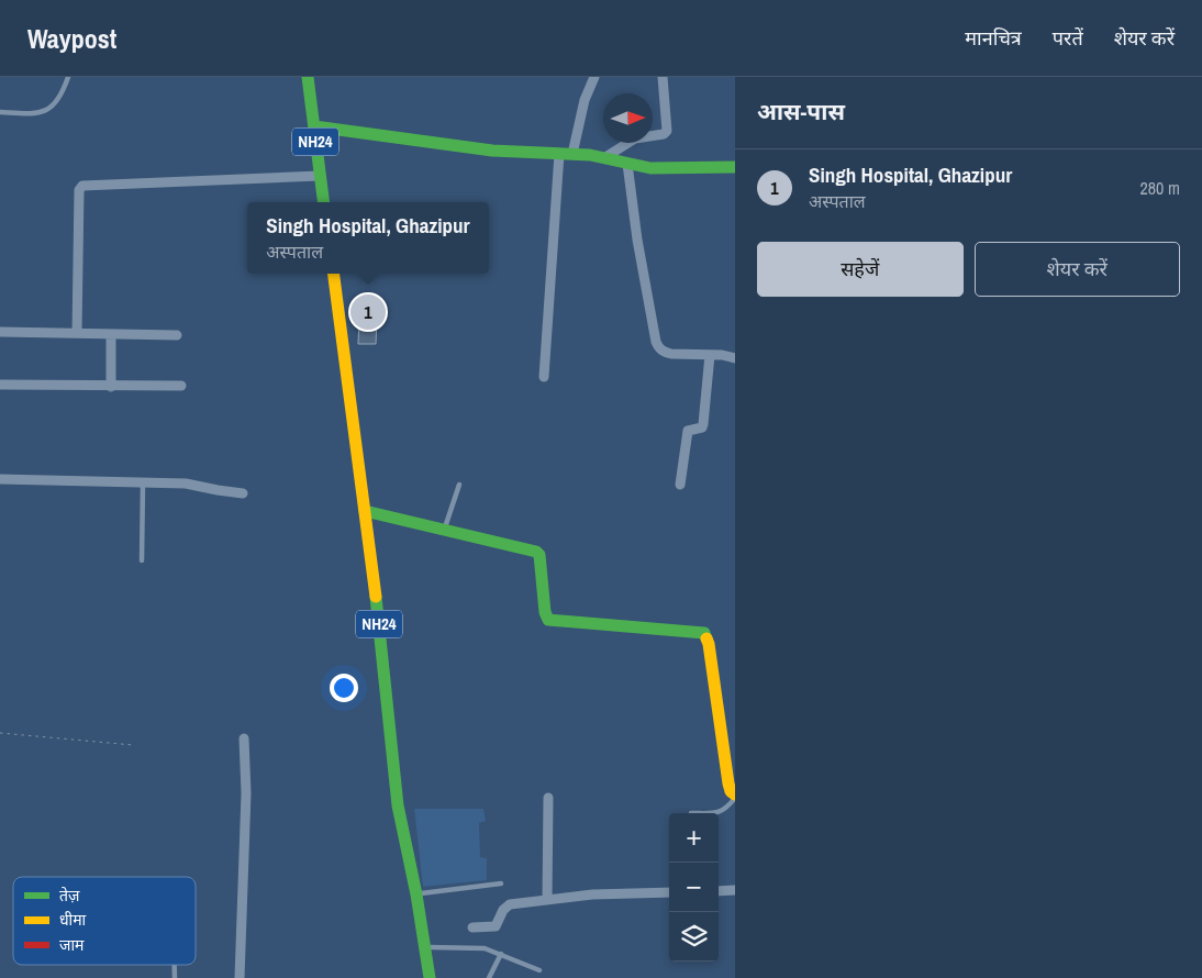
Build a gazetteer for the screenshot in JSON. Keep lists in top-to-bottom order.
{
  "streets": {
    "main road": ["NH24"]
  },
  "legend": ["तेज़", "धीमा", "जाम"],
  "north": "right",
  "page": {
    "header": "Waypost",
    "nav": ["मानचित्र", "परतें", "शेयर करें"],
    "heading": "आस-पास",
    "list": [
      {
        "mark": "1",
        "name": "Singh Hospital, Ghazipur",
        "note": "अस्पताल",
        "value": "280 m"
      }
    ],
    "popup": ["Singh Hospital, Ghazipur", "अस्पताल"],
    "buttons": ["सहेजें", "शेयर करें"],
    "pins": "1",
    "map_buttons": ["+", "−"]
  }
}
